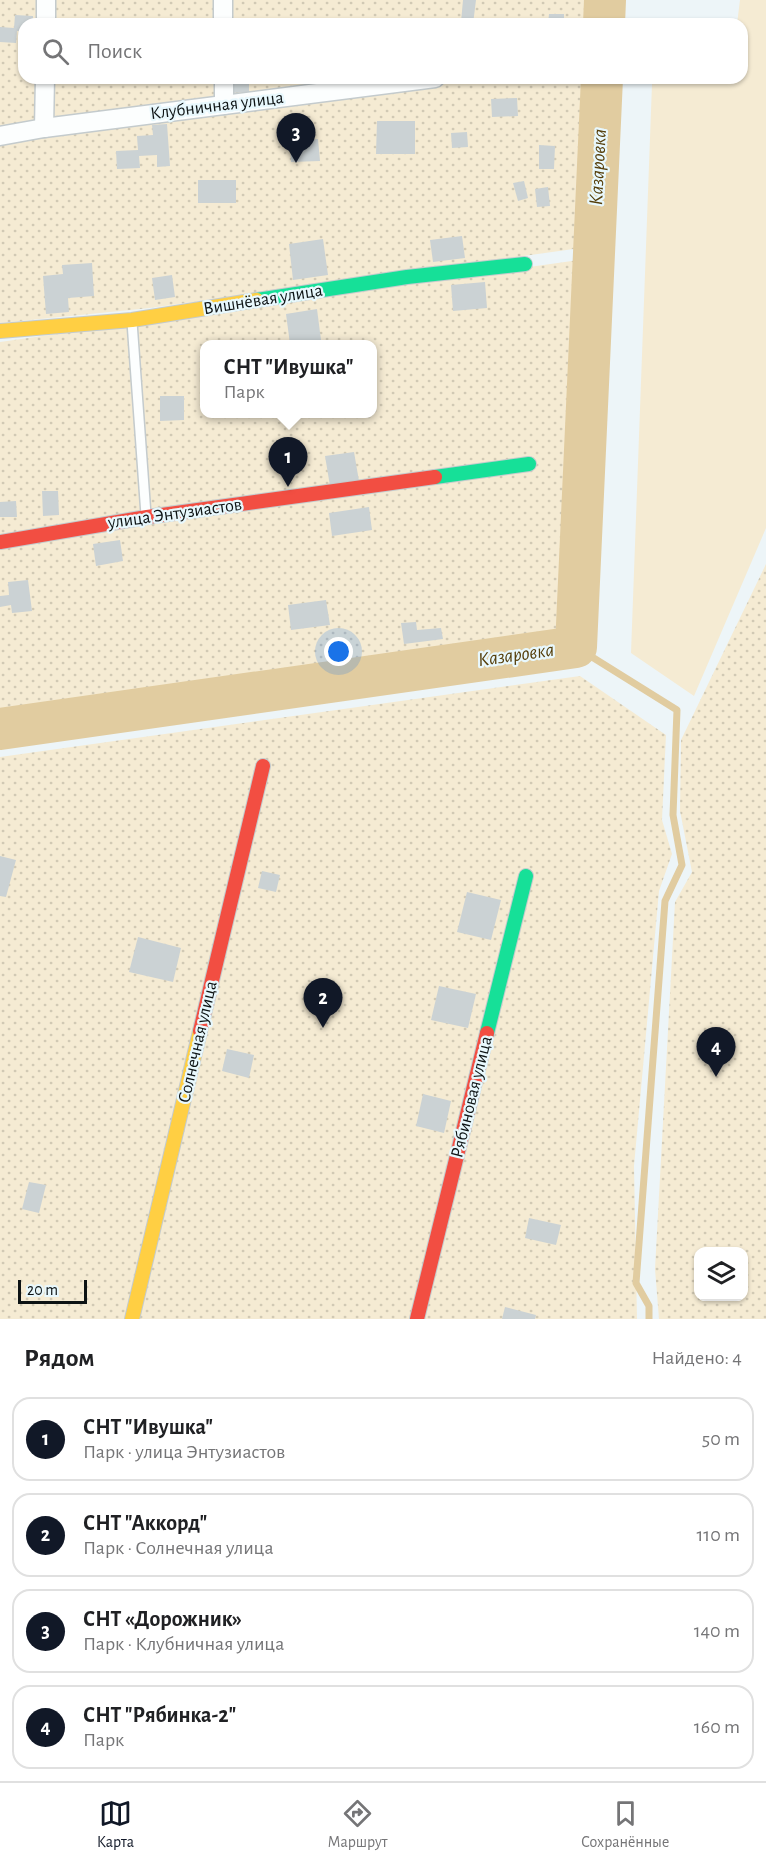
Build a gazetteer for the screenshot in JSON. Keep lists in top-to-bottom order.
{
  "streets": {
    "street": [
      "Клубничная улица",
      "Вишнёвая улица",
      "улица Энтузиастов",
      "Солнечная улица",
      "Рябиновая улица"
    ]
  },
  "water": ["Казаровка"],
  "scale_bar": "20 m",
  "page": {
    "search": "Поиск",
    "pins": [
      "3",
      "1",
      "2",
      "4"
    ],
    "popup": ["СНТ \"Ивушка\"", "Парк"],
    "scale": "20 m",
    "heading": ["Рядом", "Найдено: 4"],
    "list": [
      {
        "mark": "1",
        "name": "СНТ \"Ивушка\"",
        "note": "Парк · улица Энтузиастов",
        "value": "50 m"
      },
      {
        "mark": "2",
        "name": "СНТ \"Аккорд\"",
        "note": "Парк · Солнечная улица",
        "value": "110 m"
      },
      {
        "mark": "3",
        "name": "СНТ «Дорожник»",
        "note": "Парк · Клубничная улица",
        "value": "140 m"
      },
      {
        "mark": "4",
        "name": "СНТ \"Рябинка-2\"",
        "note": "Парк",
        "value": "160 m"
      }
    ],
    "nav": ["Карта", "Маршрут", "Сохранённые"]
  }
}
